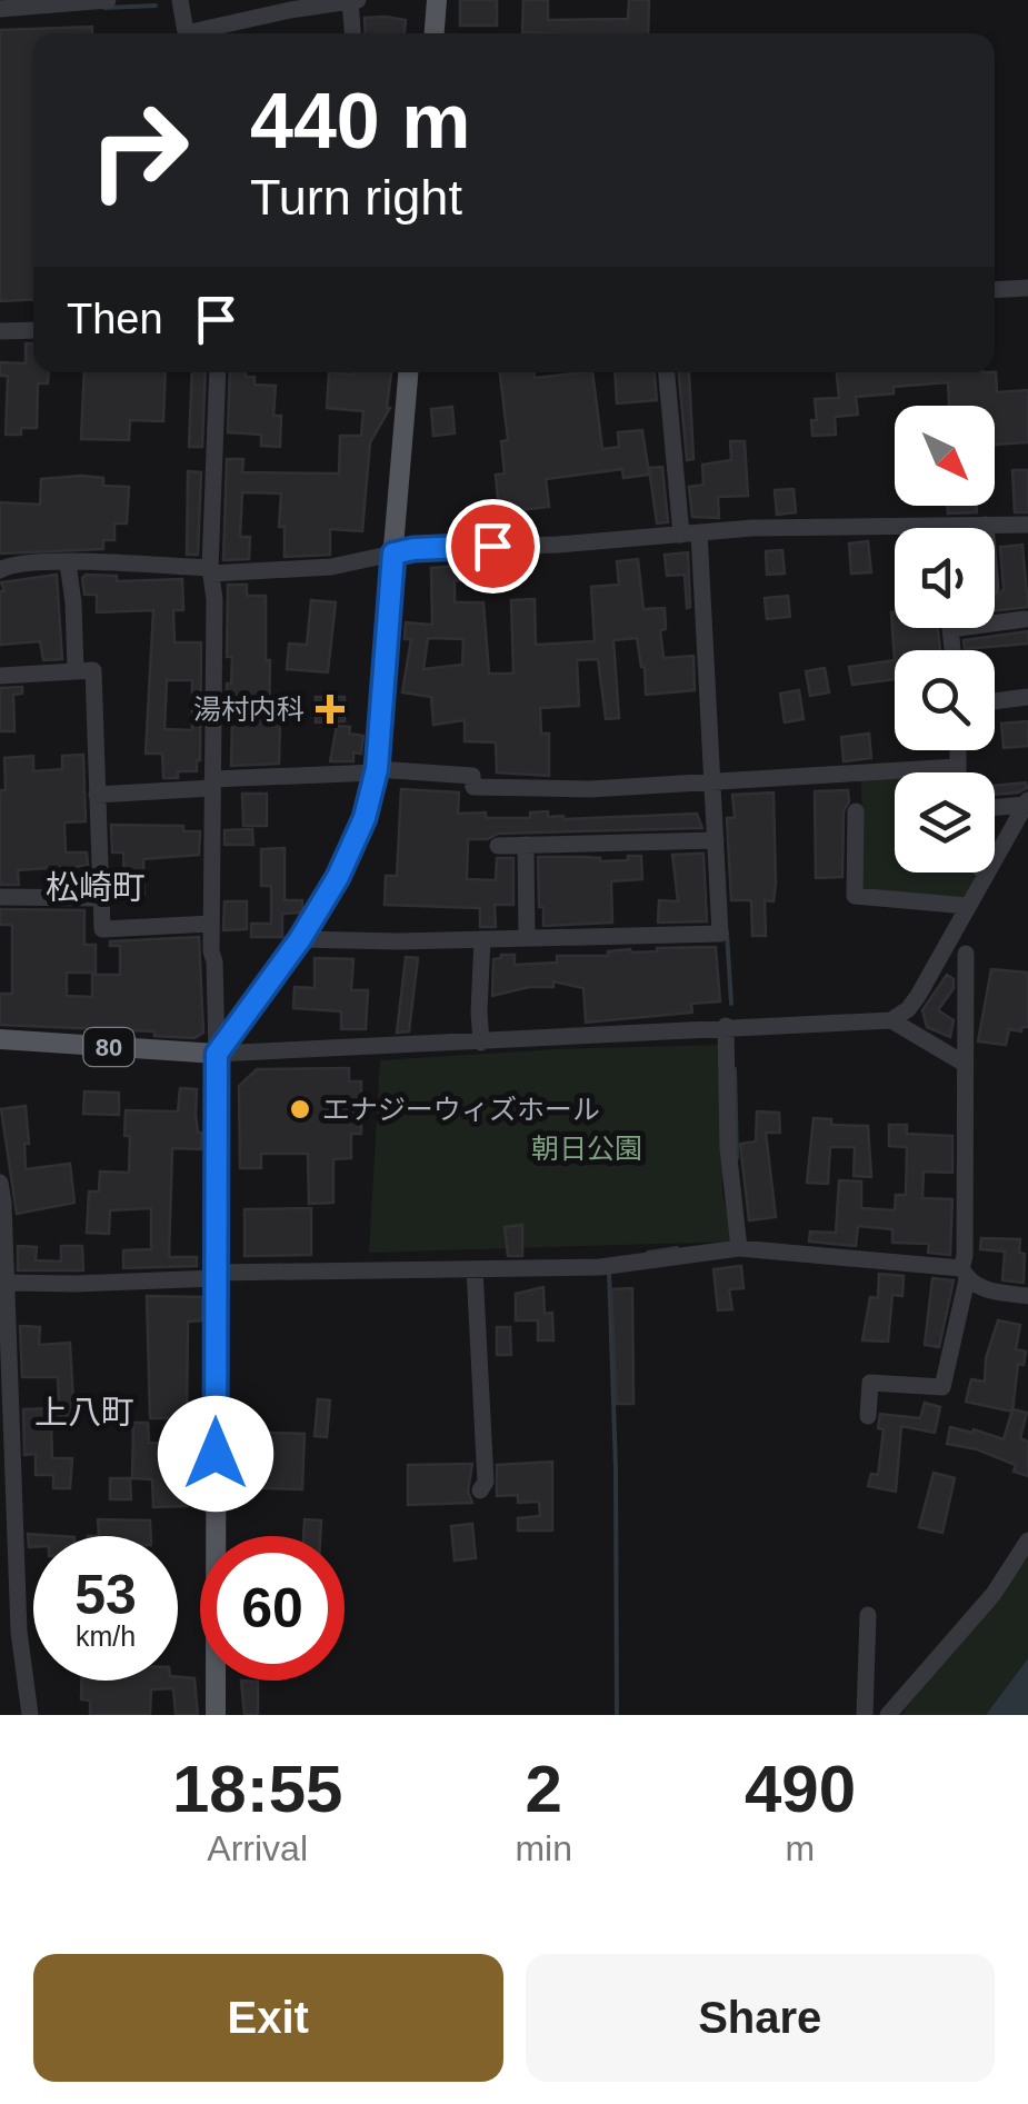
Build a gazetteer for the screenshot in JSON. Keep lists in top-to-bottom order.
{
  "streets": {
    "main road": ["80"]
  },
  "districts": ["松崎町", "上八町"],
  "parks": ["朝日公園"],
  "places": {
    "health": ["湯村内科"],
    "other": ["エナジーウィズホール"]
  },
  "north": "bottom right",
  "page": {
    "turn": ["440 m", "Turn right"],
    "then": "Then",
    "speed": "53 km/h",
    "limit": "60",
    "eta": [
      "18:55",
      "Arrival",
      "2",
      "min",
      "490",
      "m"
    ],
    "buttons": ["Exit", "Share"]
  }
}
